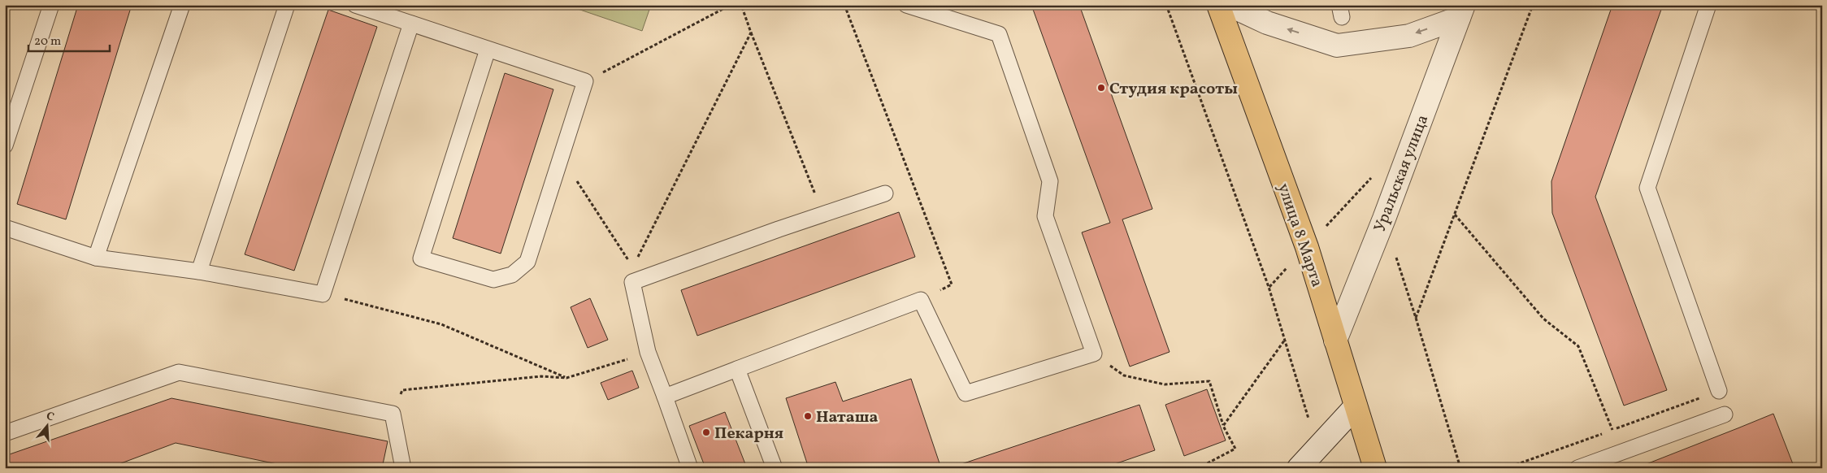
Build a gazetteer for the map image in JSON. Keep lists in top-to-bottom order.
{
  "streets": {
    "main road": ["улица 8 Марта"],
    "street": ["Уральская улица"]
  },
  "crossings": [
    ["Уральская улица", "улица 8 Марта"]
  ],
  "places": ["Студия красоты", "Наташа", "Пекарня"],
  "scale_bar": "20 m",
  "north": "top"
}
